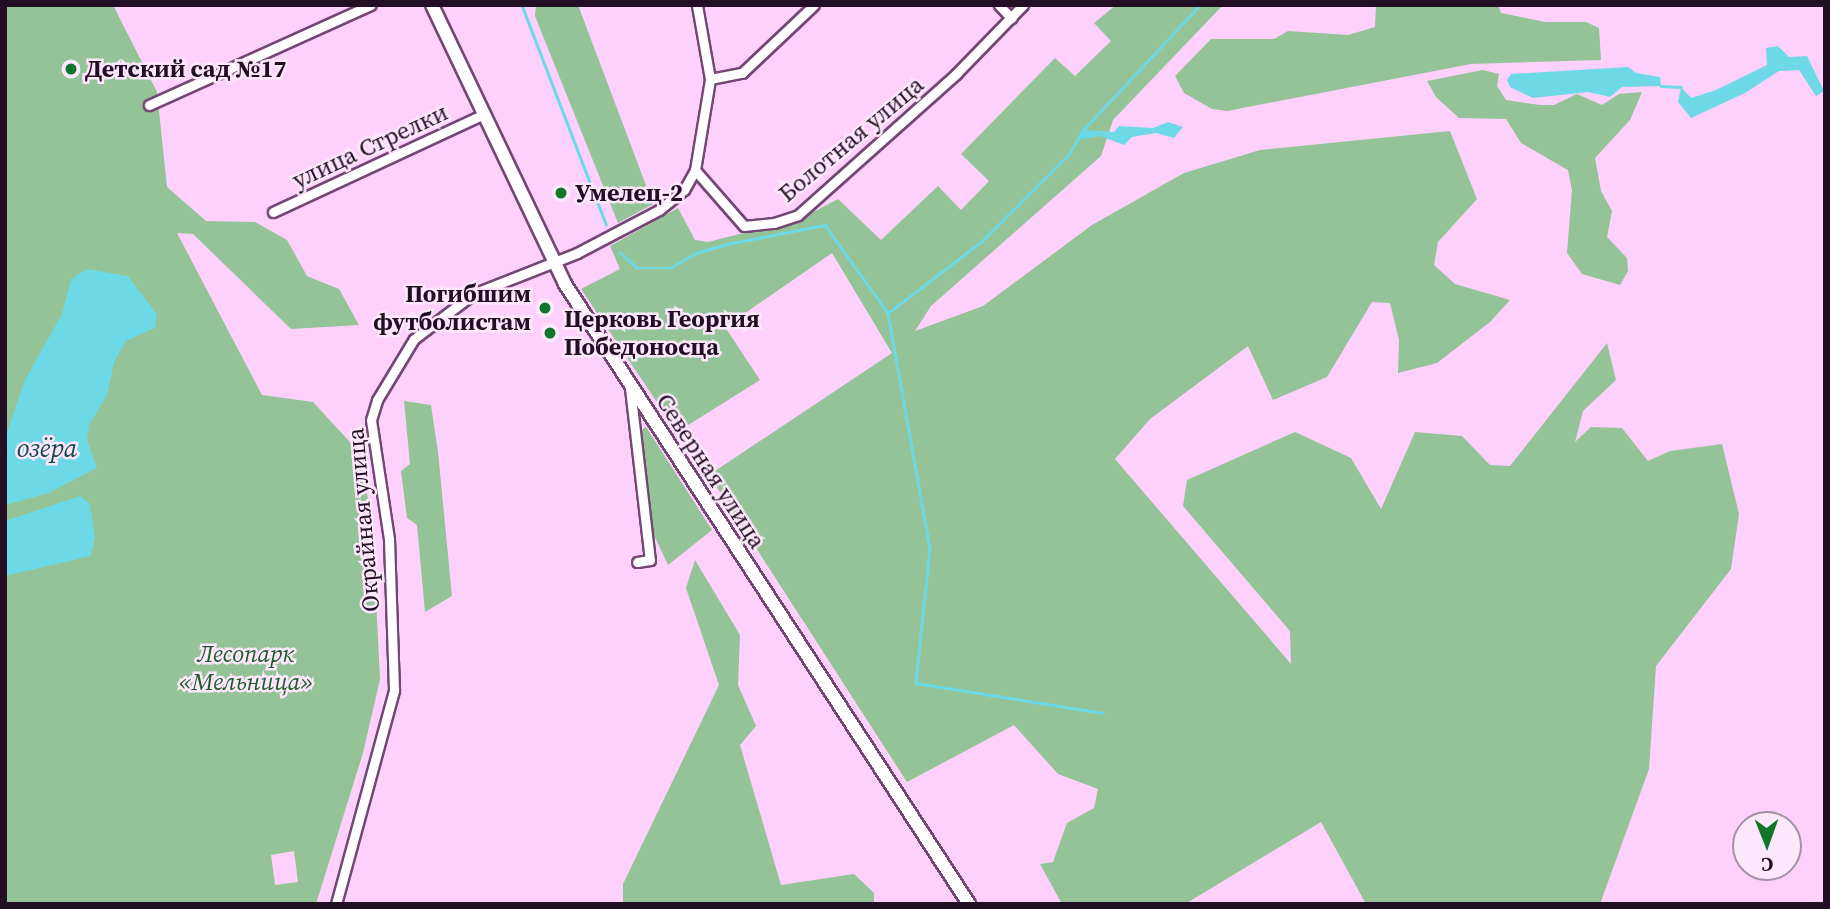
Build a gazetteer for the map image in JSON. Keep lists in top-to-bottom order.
{
  "streets": {
    "main road": ["Северная улица"],
    "street": ["Болотная улица", "улица Стрелки", "Окрайная улица"]
  },
  "crossings": [
    ["Болотная улица", "Окрайная улица"],
    ["улица Стрелки", "Северная улица"],
    ["Северная улица", "Окрайная улица"]
  ],
  "water": ["озёра"],
  "parks": ["Лесопарк «Мельница»"],
  "places": [
    "Детский сад №17",
    "Умелец-2",
    "Погибшим футболистам",
    "Церковь Георгия Победоносца"
  ],
  "north": "bottom"
}
